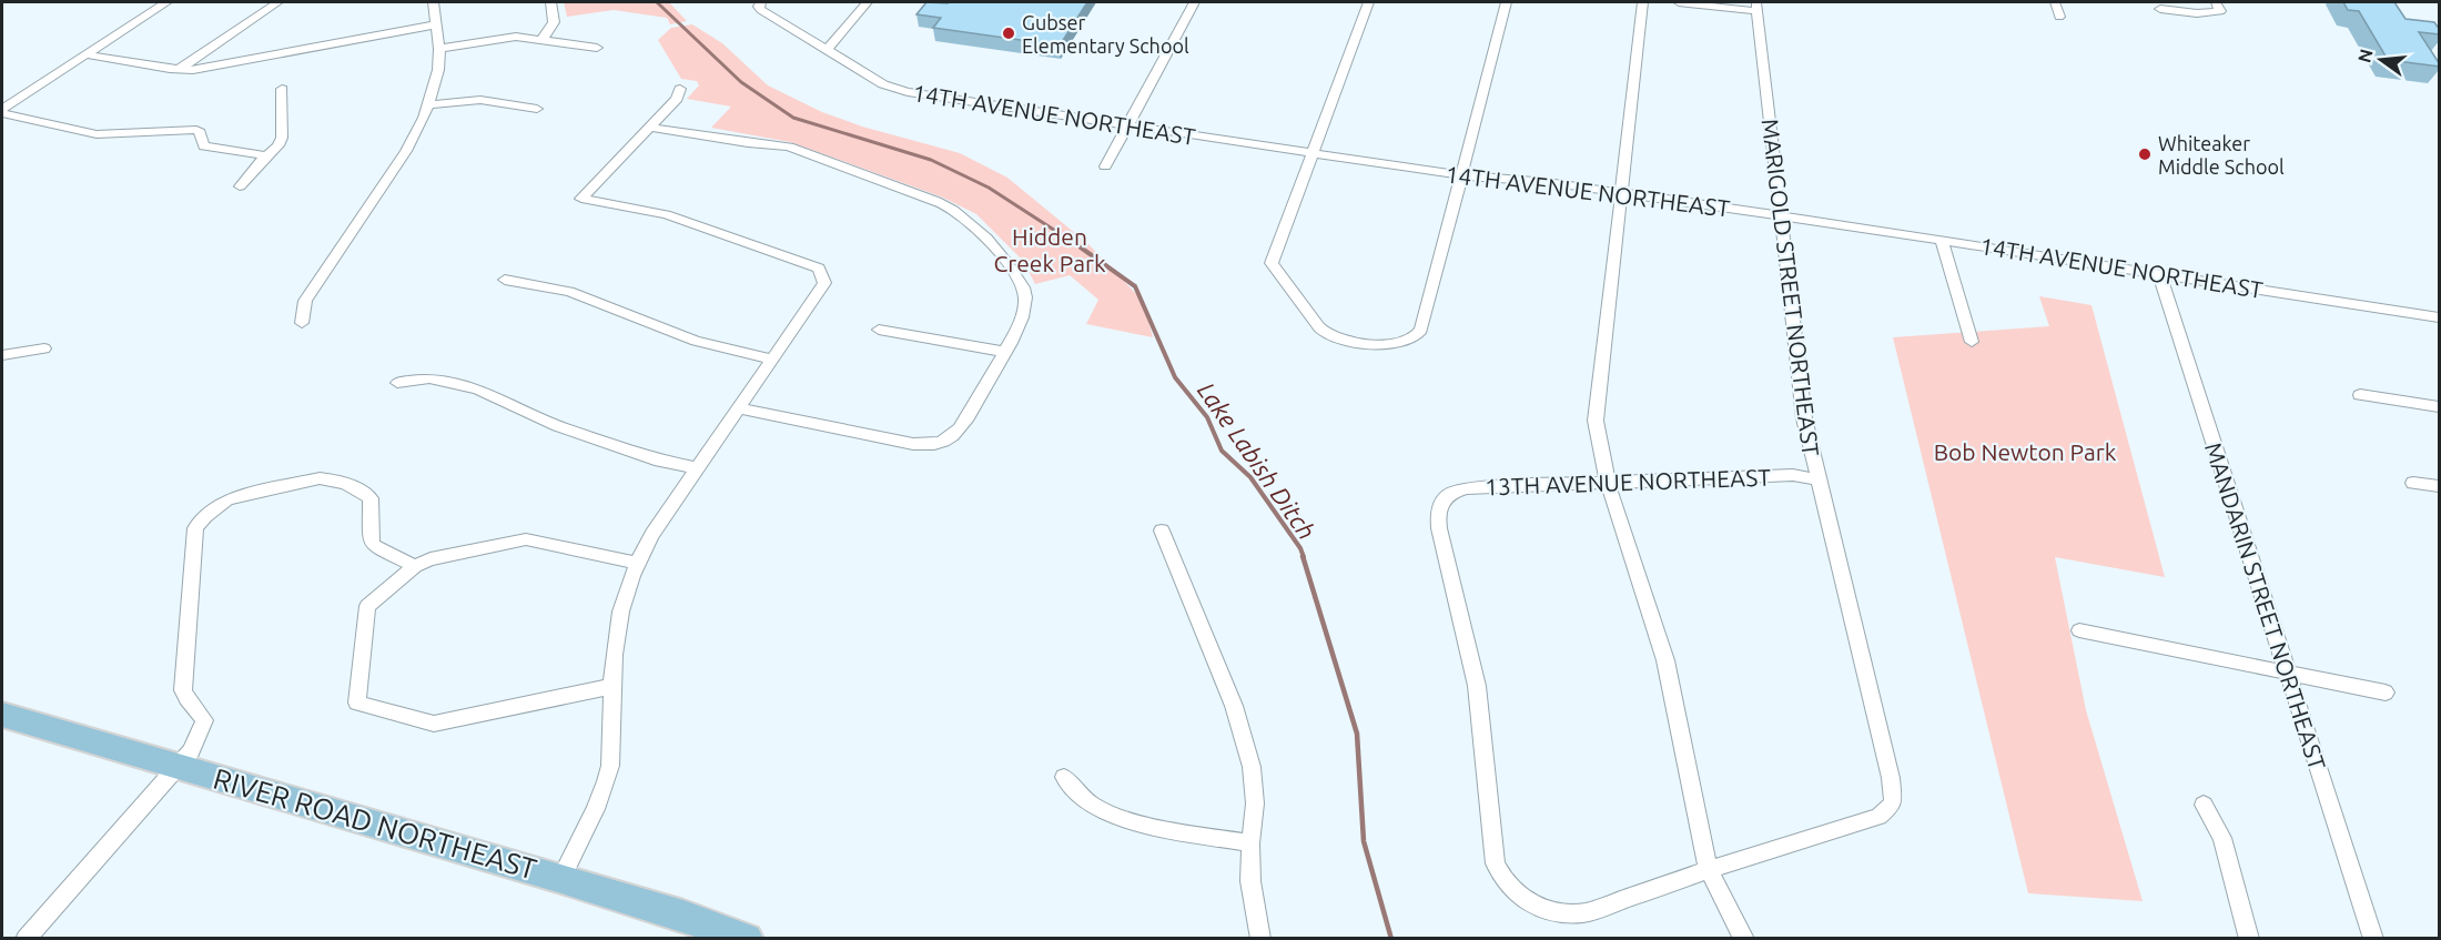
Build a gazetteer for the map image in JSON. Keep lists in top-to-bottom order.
{
  "streets": {
    "main road": ["RIVER ROAD NORTHEAST"],
    "street": [
      "14TH AVENUE NORTHEAST",
      "MARIGOLD STREET NORTHEAST",
      "13TH AVENUE NORTHEAST",
      "MANDARIN STREET NORTHEAST"
    ]
  },
  "crossings": [
    ["14TH AVENUE NORTHEAST", "MARIGOLD STREET NORTHEAST"],
    ["14TH AVENUE NORTHEAST", "MANDARIN STREET NORTHEAST"],
    ["MARIGOLD STREET NORTHEAST", "13TH AVENUE NORTHEAST"]
  ],
  "water": ["Lake Labish Ditch"],
  "parks": ["Hidden Creek Park", "Bob Newton Park"],
  "places": ["Gubser Elementary School", "Whiteaker Middle School"],
  "north": "left"
}
